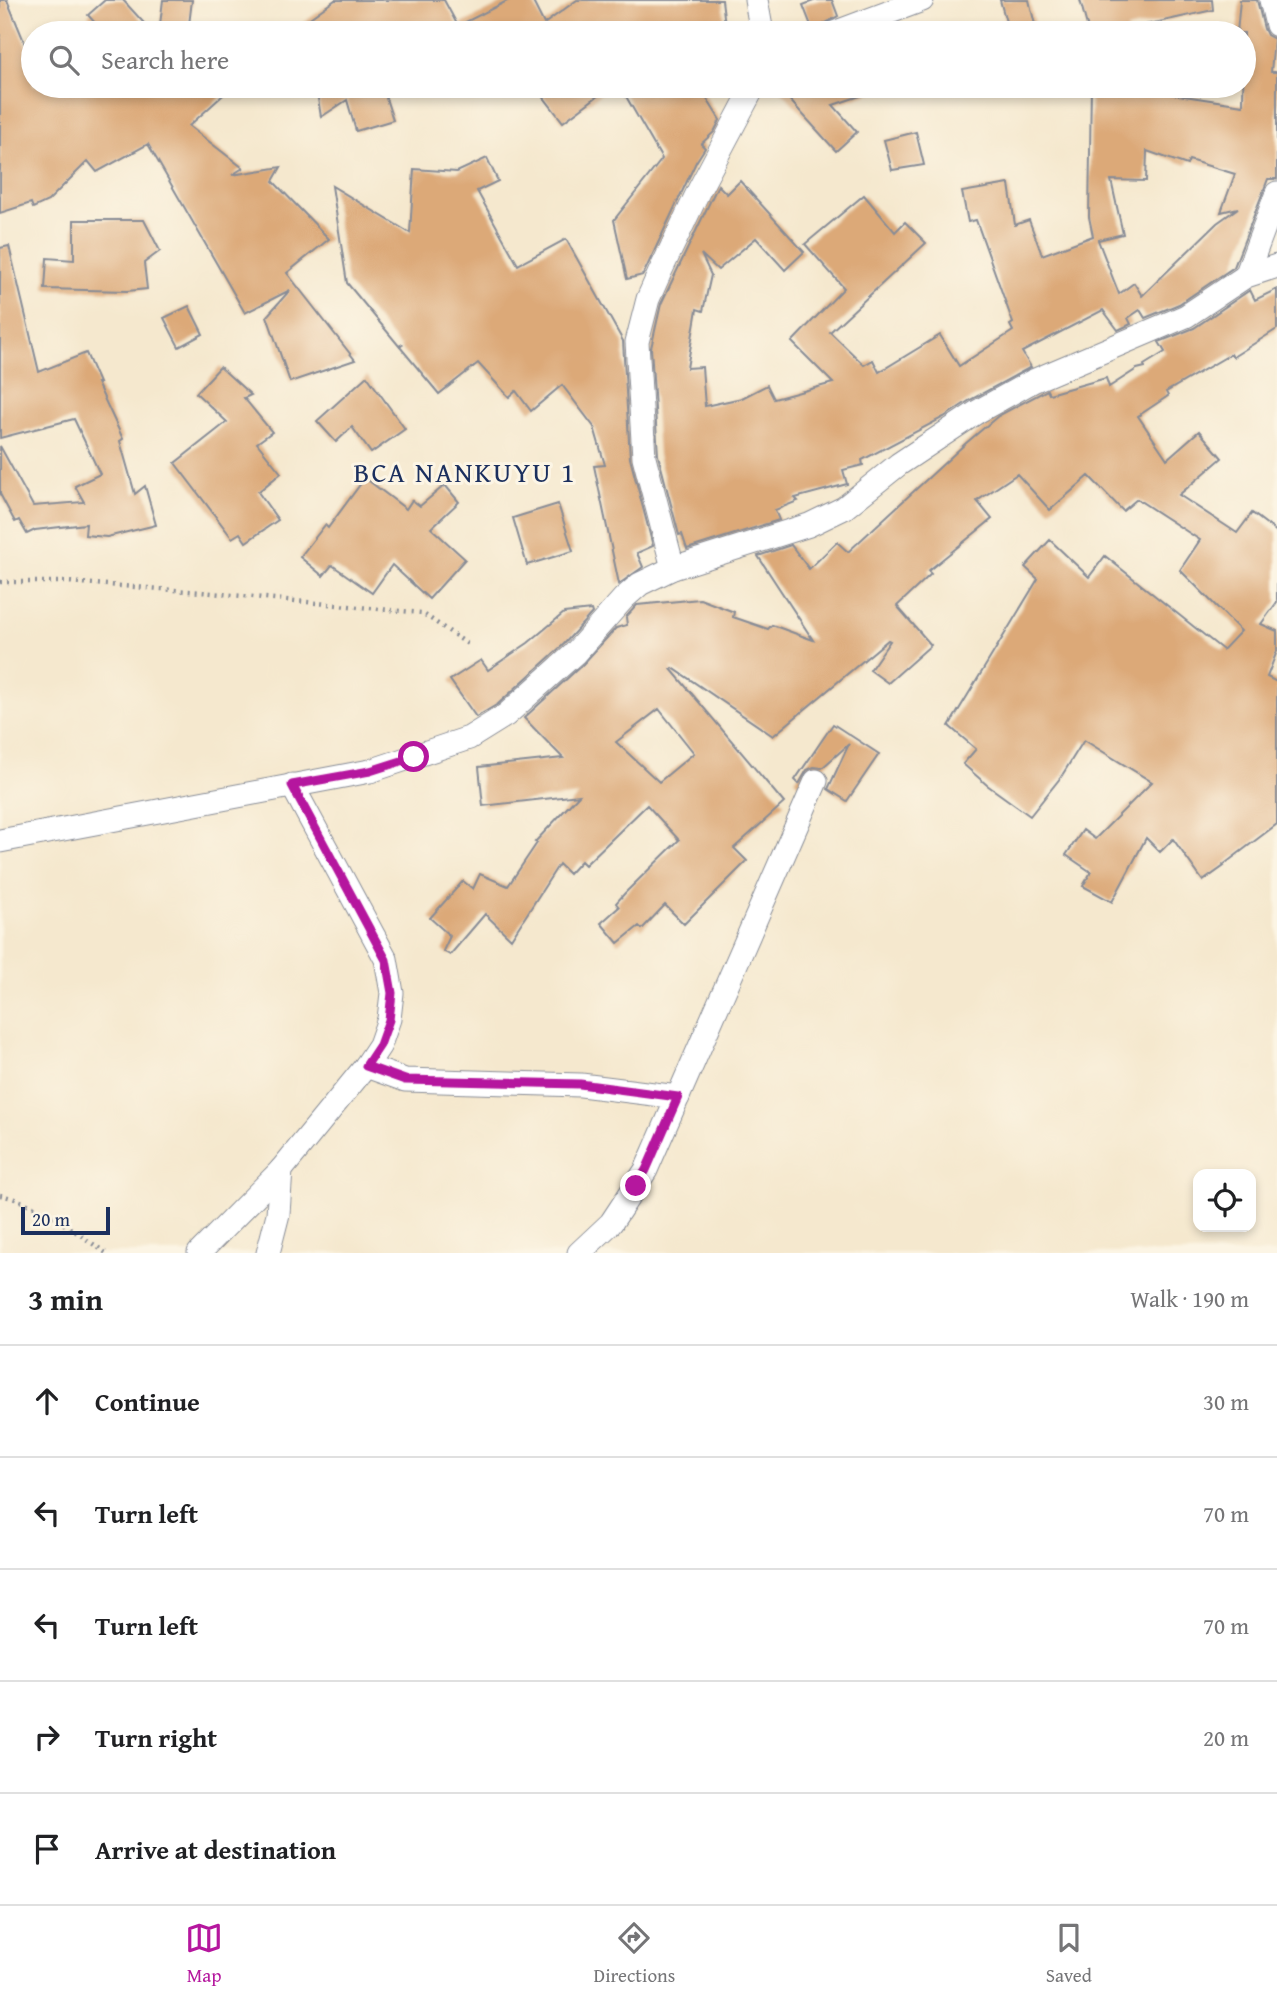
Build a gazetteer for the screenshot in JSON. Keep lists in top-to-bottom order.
{
  "districts": ["BCA NANKUYU 1"],
  "scale_bar": "20 m",
  "page": {
    "search": "Search here",
    "scale": "20 m",
    "heading": ["3 min", "Walk · 190 m"],
    "list": [
      ["Continue", "30 m"],
      ["Turn left", "70 m"],
      ["Turn left", "70 m"],
      ["Turn right", "20 m"],
      "Arrive at destination"
    ],
    "nav": ["Map", "Directions", "Saved"]
  }
}
